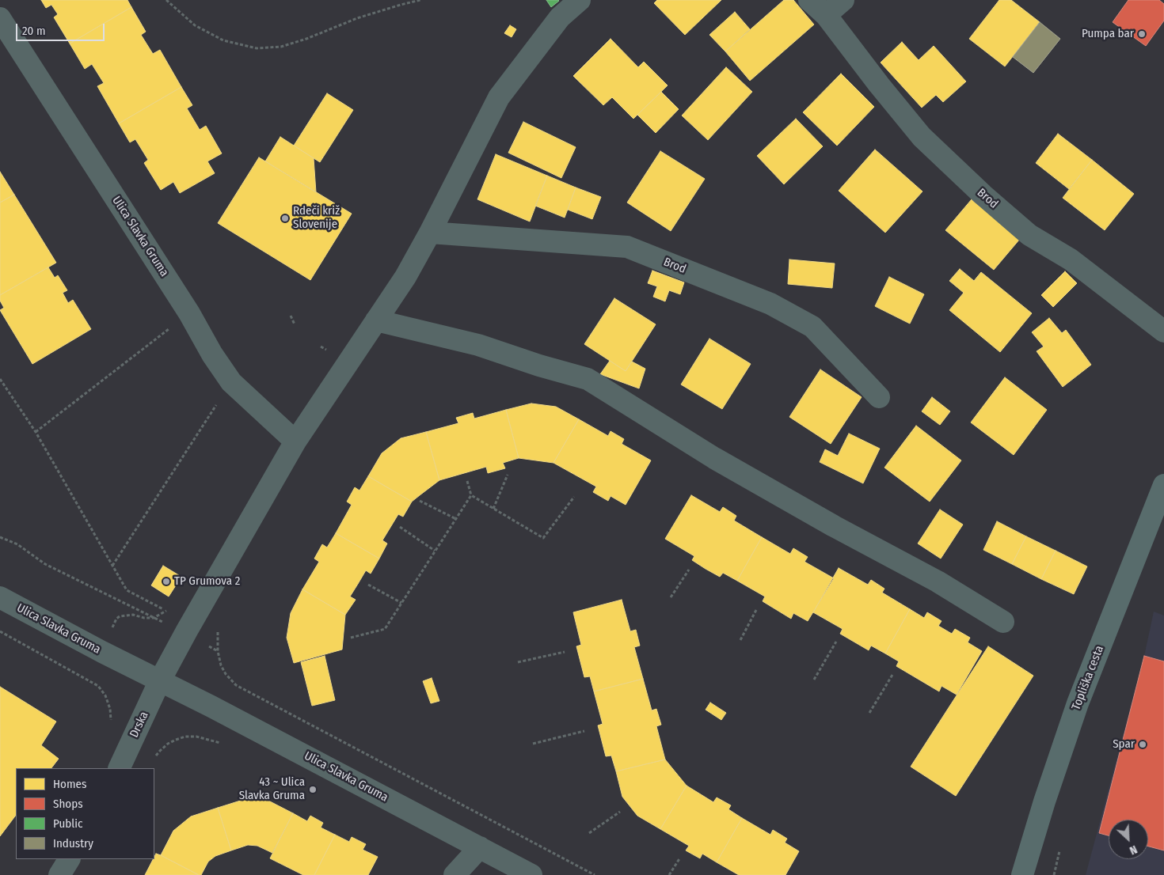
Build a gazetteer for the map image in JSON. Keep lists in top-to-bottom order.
{
  "streets": {
    "main road": ["Topliška cesta"],
    "street": ["Brod", "Ulica Slavka Gruma", "Drska"]
  },
  "crossings": [
    ["Ulica Slavka Gruma", "Drska"]
  ],
  "places": [
    "Pumpa bar",
    "Rdeči križ Slovenije",
    "TP Grumova 2",
    "Spar",
    "43 ~ Ulica Slavka Gruma"
  ],
  "legend": [
    "Homes",
    "Shops",
    "Public",
    "Industry"
  ],
  "scale_bar": "20 m",
  "north": "bottom right"
}
